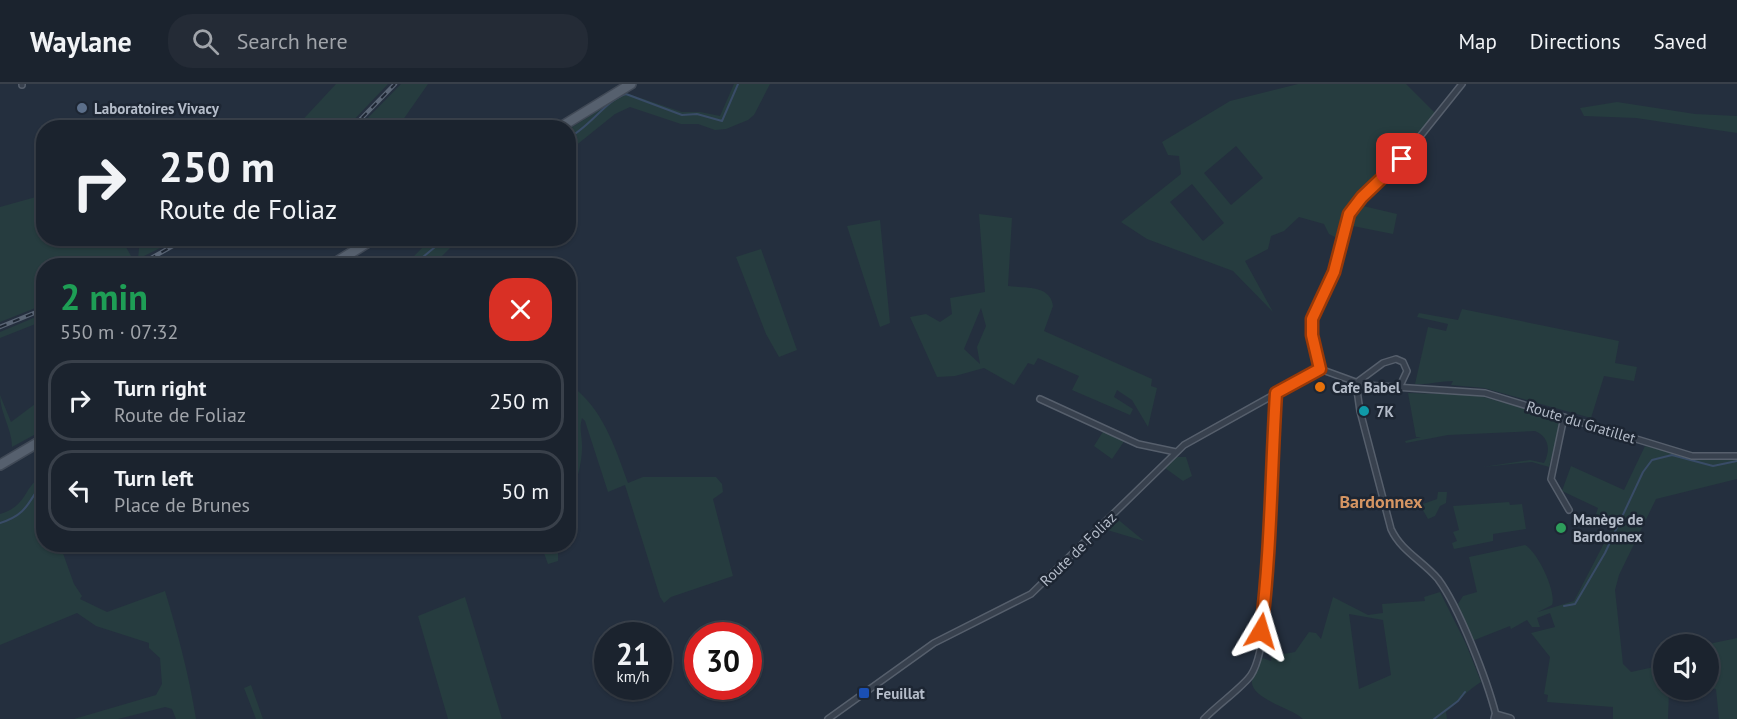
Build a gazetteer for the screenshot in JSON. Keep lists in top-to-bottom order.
{
  "streets": {
    "street": ["Route du Gratillet", "Route de Foliaz"]
  },
  "crossings": [
    ["Route du Gratillet", "Route de Foliaz"]
  ],
  "districts": ["Bardonnex"],
  "places": {
    "other": [
      "Laboratoires Vivacy",
      "Cafe Babel",
      "7K",
      "Manège de Bardonnex"
    ],
    "transit": ["Feuillat"]
  },
  "page": {
    "header": "Waylane",
    "search": "Search here",
    "nav": ["Map", "Directions", "Saved"],
    "turn": ["250 m", "Route de Foliaz"],
    "heading": ["2 min", "550 m · 07:32"],
    "list": [
      {
        "name": "Turn right",
        "note": "Route de Foliaz",
        "value": "250 m"
      },
      {
        "name": "Turn left",
        "note": "Place de Brunes",
        "value": "50 m"
      }
    ],
    "speed": "21 km/h",
    "limit": "30"
  }
}
